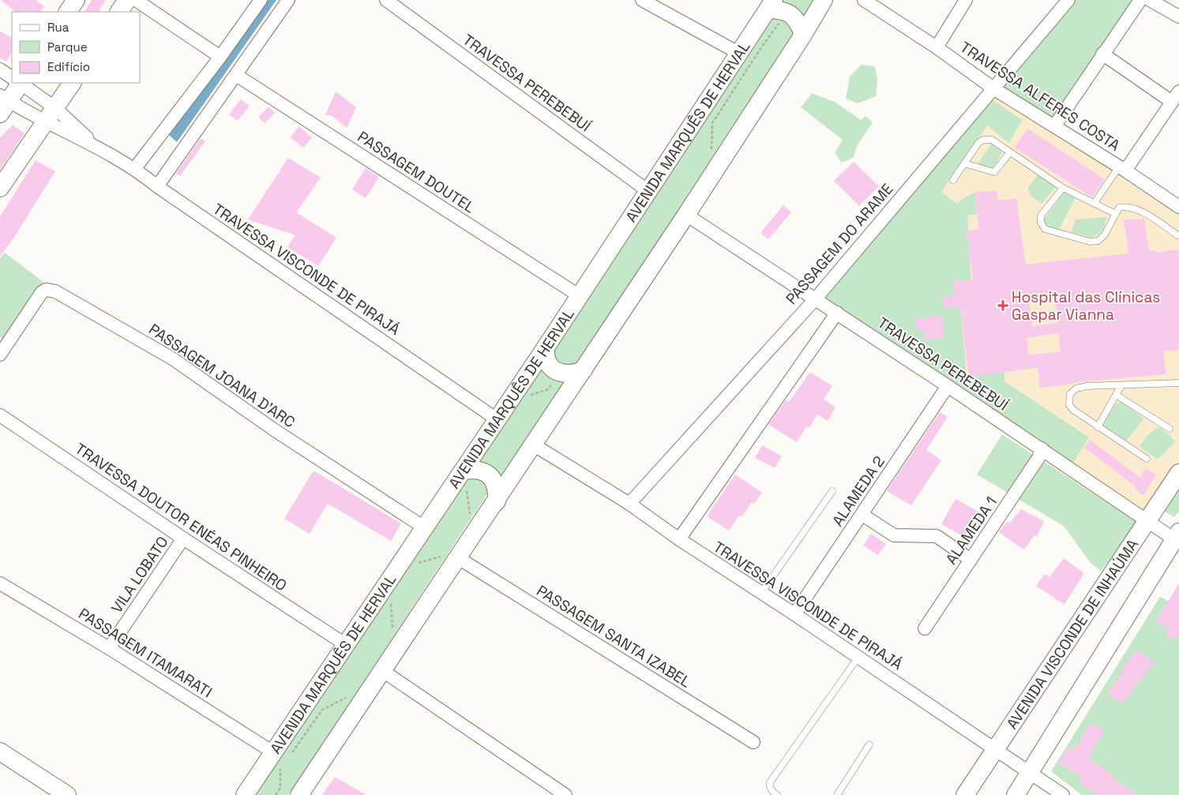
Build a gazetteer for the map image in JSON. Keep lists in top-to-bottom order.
{
  "streets": {
    "main road": ["AVENIDA MARQUÊS DE HERVAL", "AVENIDA VISCONDE DE INHAÚMA"],
    "street": [
      "TRAVESSA PEREBEBUÍ",
      "TRAVESSA ALFERES COSTA",
      "PASSAGEM DOUTEL",
      "PASSAGEM DO ARAME",
      "TRAVESSA VISCONDE DE PIRAJÁ",
      "PASSAGEM JOANA D'ARC",
      "ALAMEDA 2",
      "TRAVESSA DOUTOR ENÉAS PINHEIRO",
      "ALAMEDA 1",
      "VILA LOBATO",
      "PASSAGEM SANTA IZABEL",
      "PASSAGEM ITAMARATI"
    ]
  },
  "crossings": [
    ["TRAVESSA PEREBEBUÍ", "AVENIDA MARQUÊS DE HERVAL"],
    ["TRAVESSA PEREBEBUÍ", "PASSAGEM DO ARAME"],
    ["TRAVESSA PEREBEBUÍ", "ALAMEDA 2"],
    ["TRAVESSA PEREBEBUÍ", "ALAMEDA 1"],
    ["TRAVESSA PEREBEBUÍ", "AVENIDA VISCONDE DE INHAÚMA"],
    ["TRAVESSA ALFERES COSTA", "PASSAGEM DO ARAME"],
    ["AVENIDA MARQUÊS DE HERVAL", "PASSAGEM DOUTEL"],
    ["AVENIDA MARQUÊS DE HERVAL", "TRAVESSA VISCONDE DE PIRAJÁ"],
    ["AVENIDA MARQUÊS DE HERVAL", "PASSAGEM JOANA D'ARC"],
    ["AVENIDA MARQUÊS DE HERVAL", "TRAVESSA DOUTOR ENÉAS PINHEIRO"],
    ["AVENIDA MARQUÊS DE HERVAL", "PASSAGEM ITAMARATI"],
    ["PASSAGEM DO ARAME", "TRAVESSA VISCONDE DE PIRAJÁ"],
    ["TRAVESSA VISCONDE DE PIRAJÁ", "ALAMEDA 2"],
    ["TRAVESSA VISCONDE DE PIRAJÁ", "AVENIDA VISCONDE DE INHAÚMA"],
    ["TRAVESSA DOUTOR ENÉAS PINHEIRO", "VILA LOBATO"],
    ["VILA LOBATO", "PASSAGEM ITAMARATI"]
  ],
  "places": {
    "health": ["Hospital das Clínicas Gaspar Vianna"]
  },
  "legend": ["Rua", "Parque", "Edifício"]
}
